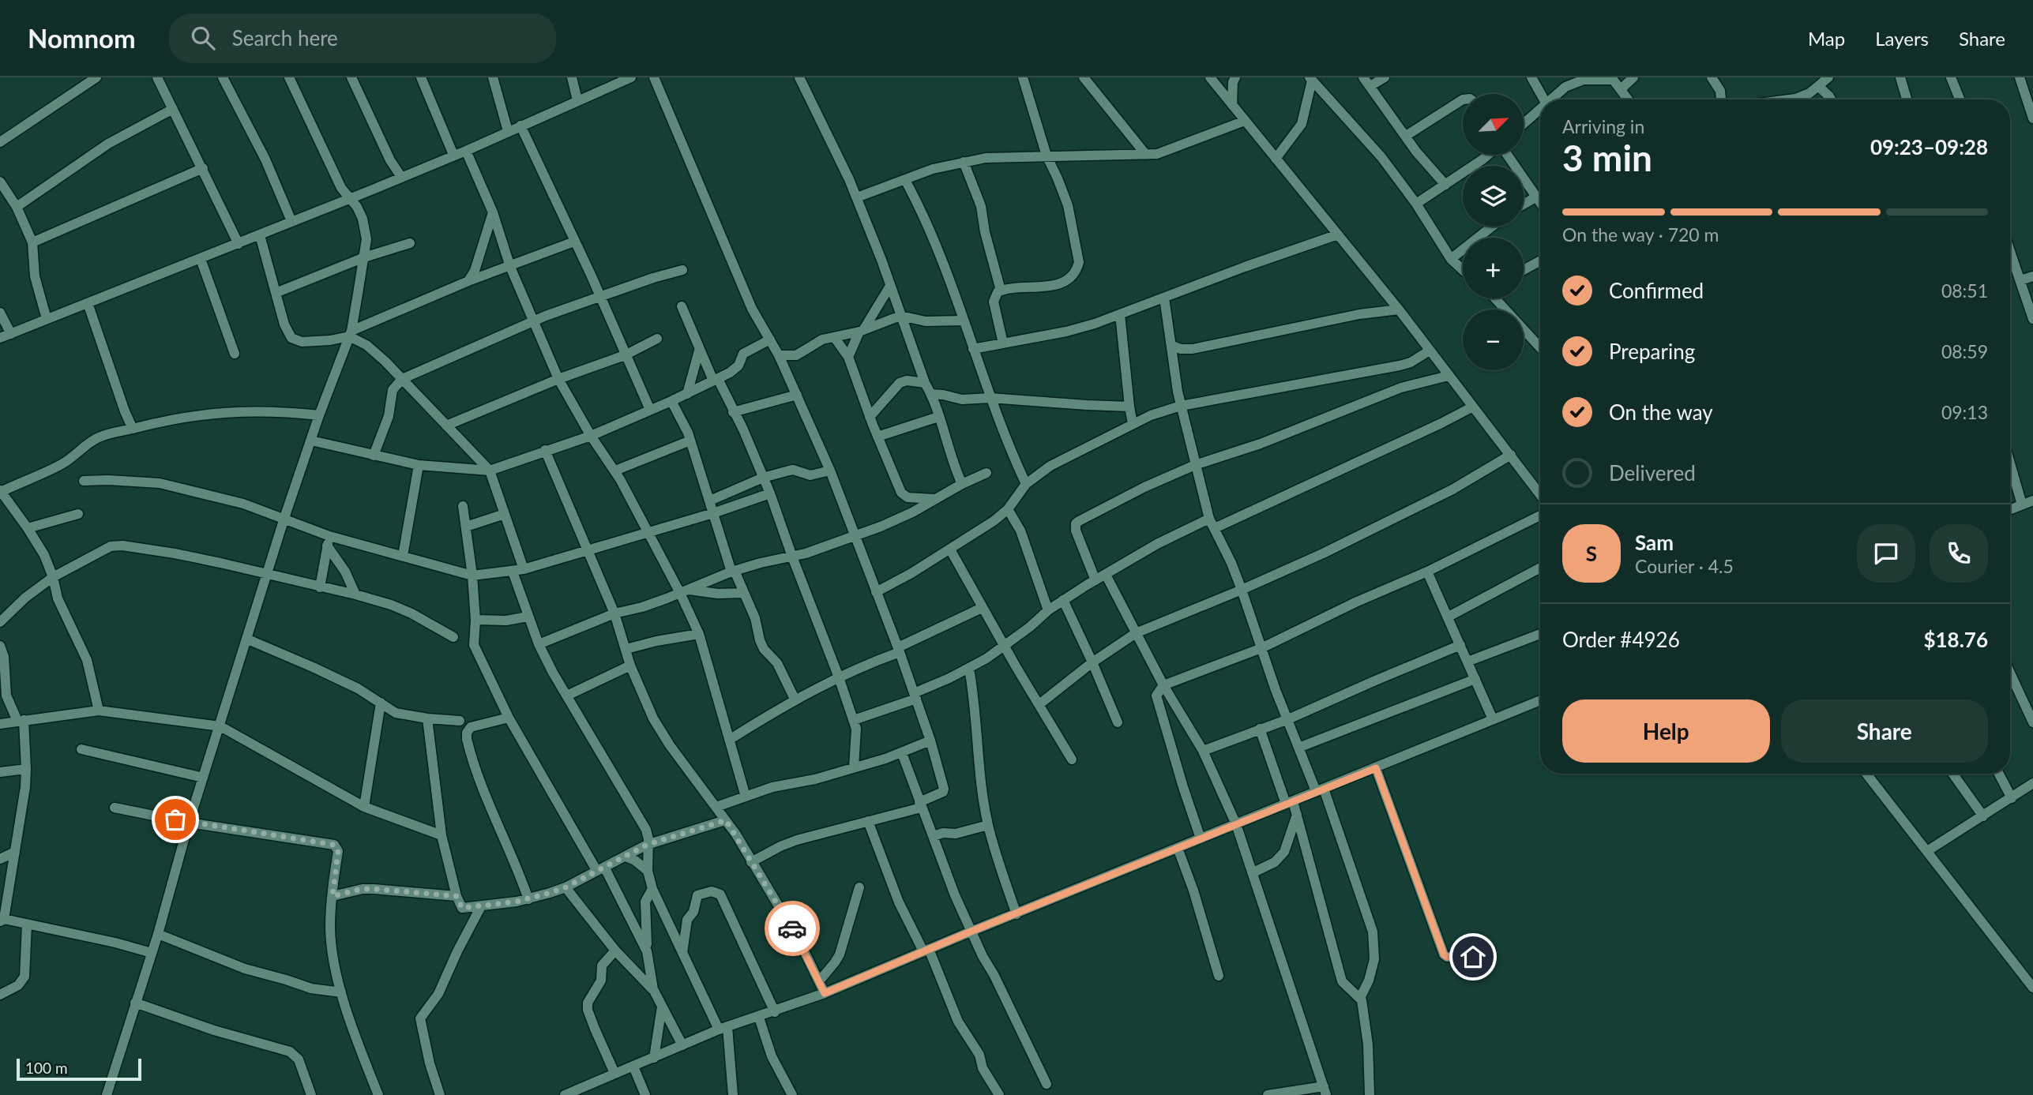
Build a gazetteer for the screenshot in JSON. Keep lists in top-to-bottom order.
{
  "scale_bar": "100 m",
  "north": "top right",
  "page": {
    "header": "Nomnom",
    "search": "Search here",
    "nav": ["Map", "Layers", "Share"],
    "map_buttons": ["+", "−"],
    "heading": ["3 min", "Arriving in", "09:23–09:28"],
    "panel": [
      "Sam",
      "Courier · 4.5",
      "Order #4926",
      "$18.76"
    ],
    "bar": "On the way · 720 m",
    "list": [
      ["Confirmed", "08:51"],
      ["Preparing", "08:59"],
      ["On the way", "09:13"],
      "Delivered"
    ],
    "round": "S",
    "buttons": ["Help", "Share"],
    "scale": "100 m"
  }
}
